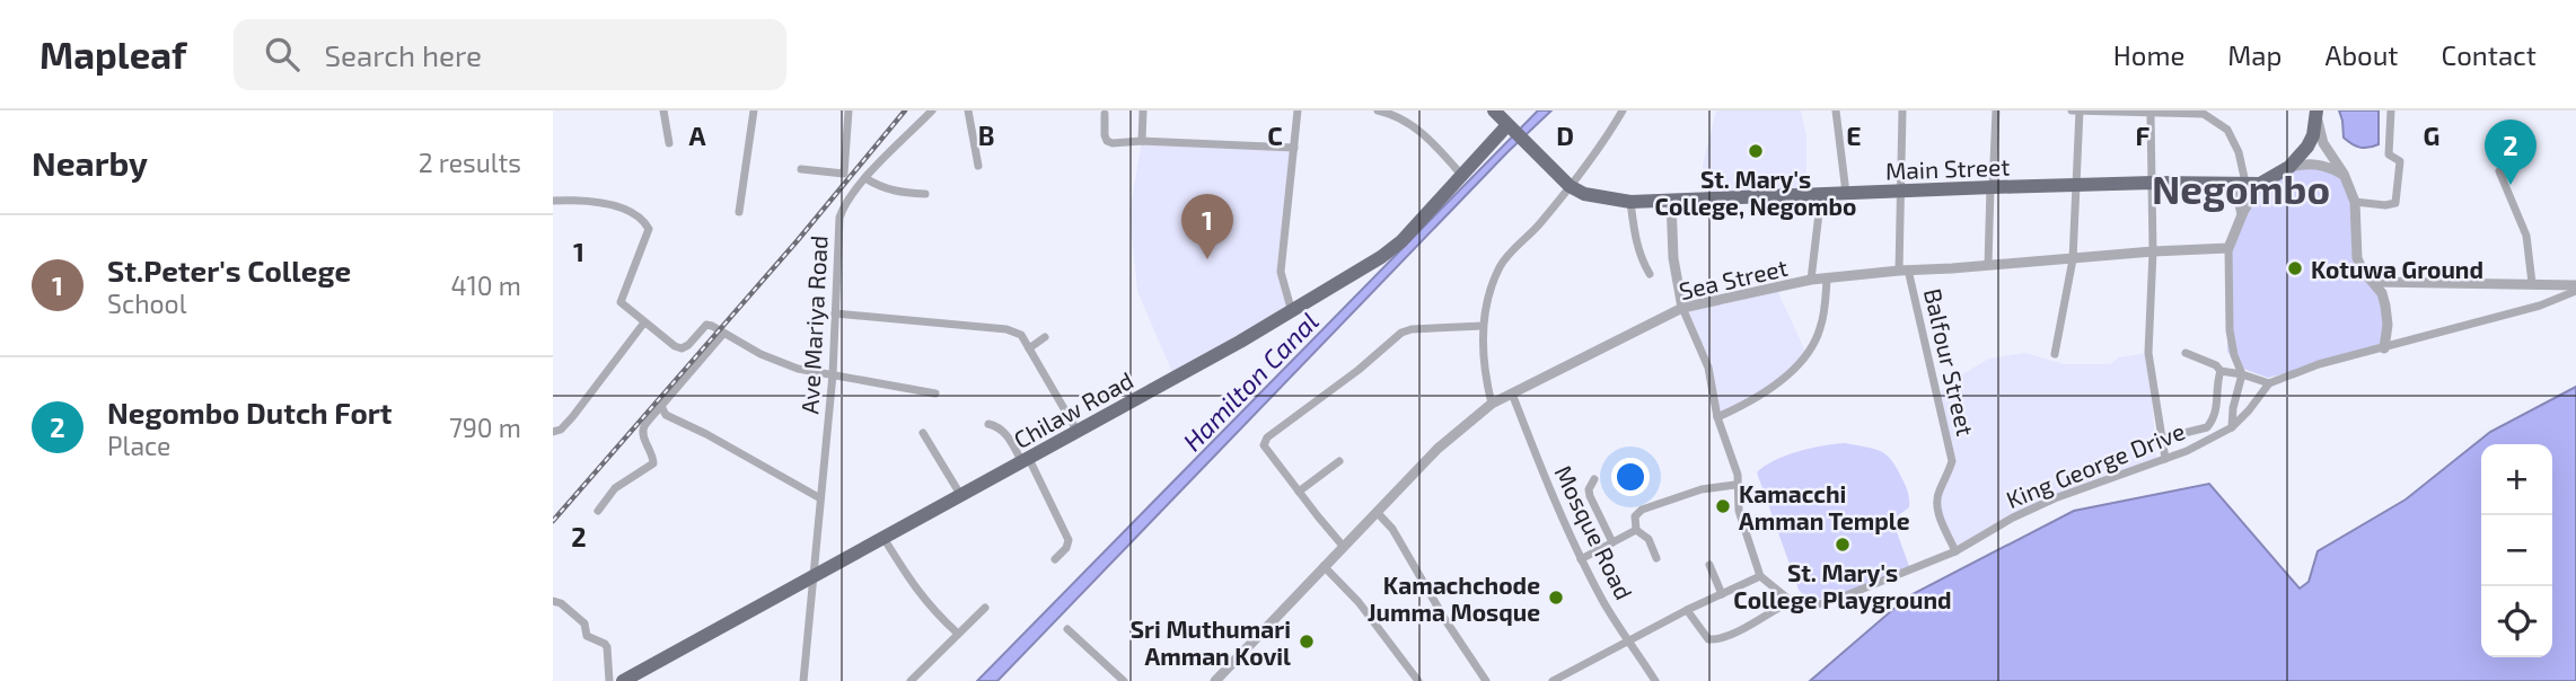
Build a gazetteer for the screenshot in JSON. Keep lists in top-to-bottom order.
{
  "streets": {
    "main road": ["Main Street", "Chilaw Road"],
    "street": [
      "Sea Street",
      "Ave Mariya Road",
      "Balfour Street",
      "King George Drive",
      "Mosque Road"
    ]
  },
  "crossings": [
    ["Main Street", "Balfour Street"],
    ["Main Street", "Chilaw Road"],
    ["Sea Street", "Balfour Street"],
    ["Sea Street", "Mosque Road"],
    ["Ave Mariya Road", "Chilaw Road"],
    ["Balfour Street", "King George Drive"]
  ],
  "districts": ["Negombo"],
  "water": ["Hamilton Canal"],
  "places": [
    "St. Mary's College, Negombo",
    "Kotuwa Ground",
    "Kamacchi Amman Temple",
    "St. Mary's College Playground",
    "Kamachchode Jumma Mosque",
    "Sri Muthumari Amman Kovil"
  ],
  "page": {
    "header": "Mapleaf",
    "search": "Search here",
    "nav": [
      "Home",
      "Map",
      "About",
      "Contact"
    ],
    "heading": ["Nearby", "2 results"],
    "pins": ["2", "1"],
    "list": [
      {
        "mark": "1",
        "name": "St.Peter's College",
        "note": "School",
        "value": "410 m"
      },
      {
        "mark": "2",
        "name": "Negombo Dutch Fort",
        "note": "Place",
        "value": "790 m"
      }
    ],
    "map_buttons": ["+", "−"]
  },
  "grid": {
    "columns": [
      "A",
      "B",
      "C",
      "D",
      "E",
      "F",
      "G"
    ],
    "rows": ["1", "2"]
  }
}
